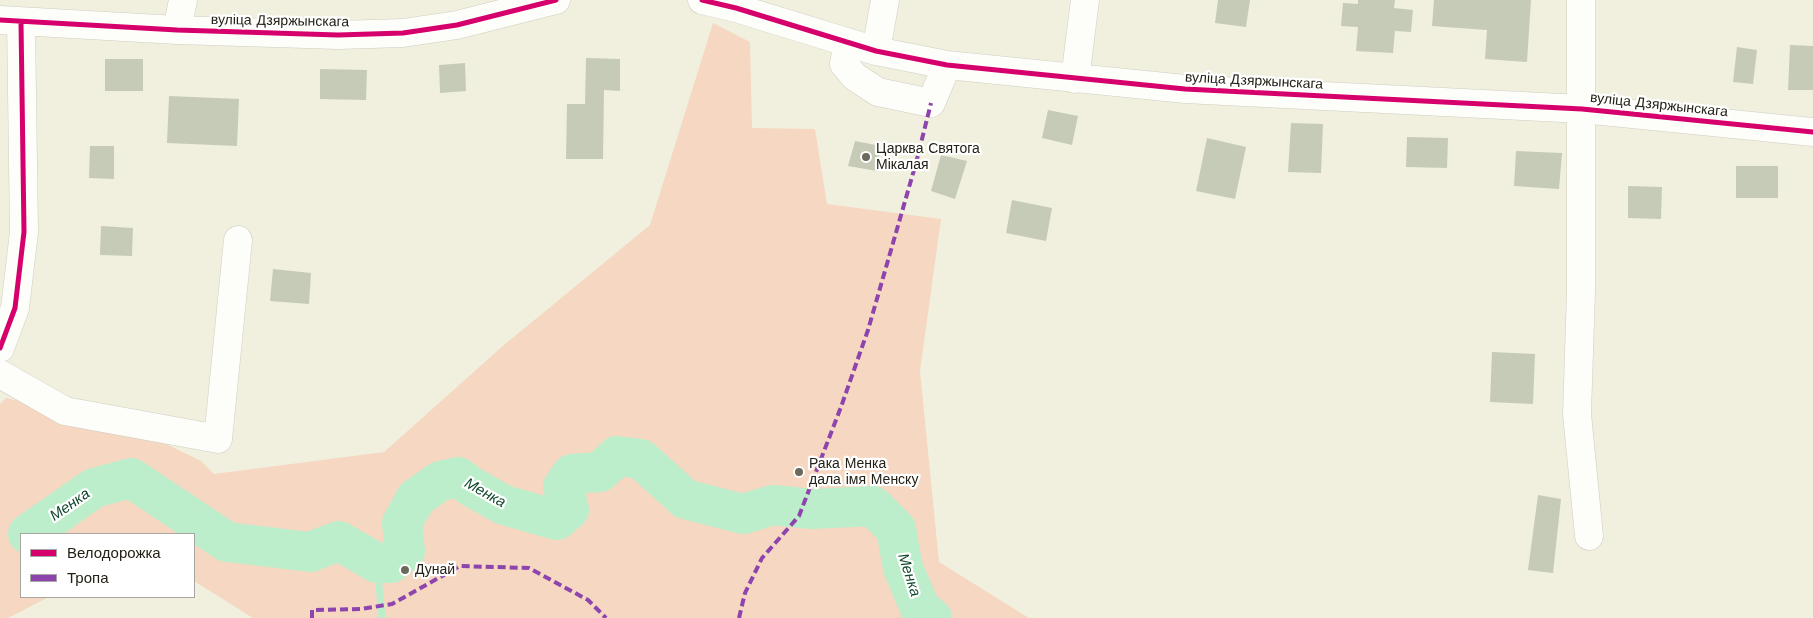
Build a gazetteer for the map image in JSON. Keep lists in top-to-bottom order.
{
  "streets": {
    "street": ["вуліца Дзяржынскага"]
  },
  "water": ["Менка"],
  "places": ["Царква Святога Мікалая", "Рака Менка дала імя Менску", "Дунай"],
  "legend": ["Велодорожка", "Тропа"]
}
